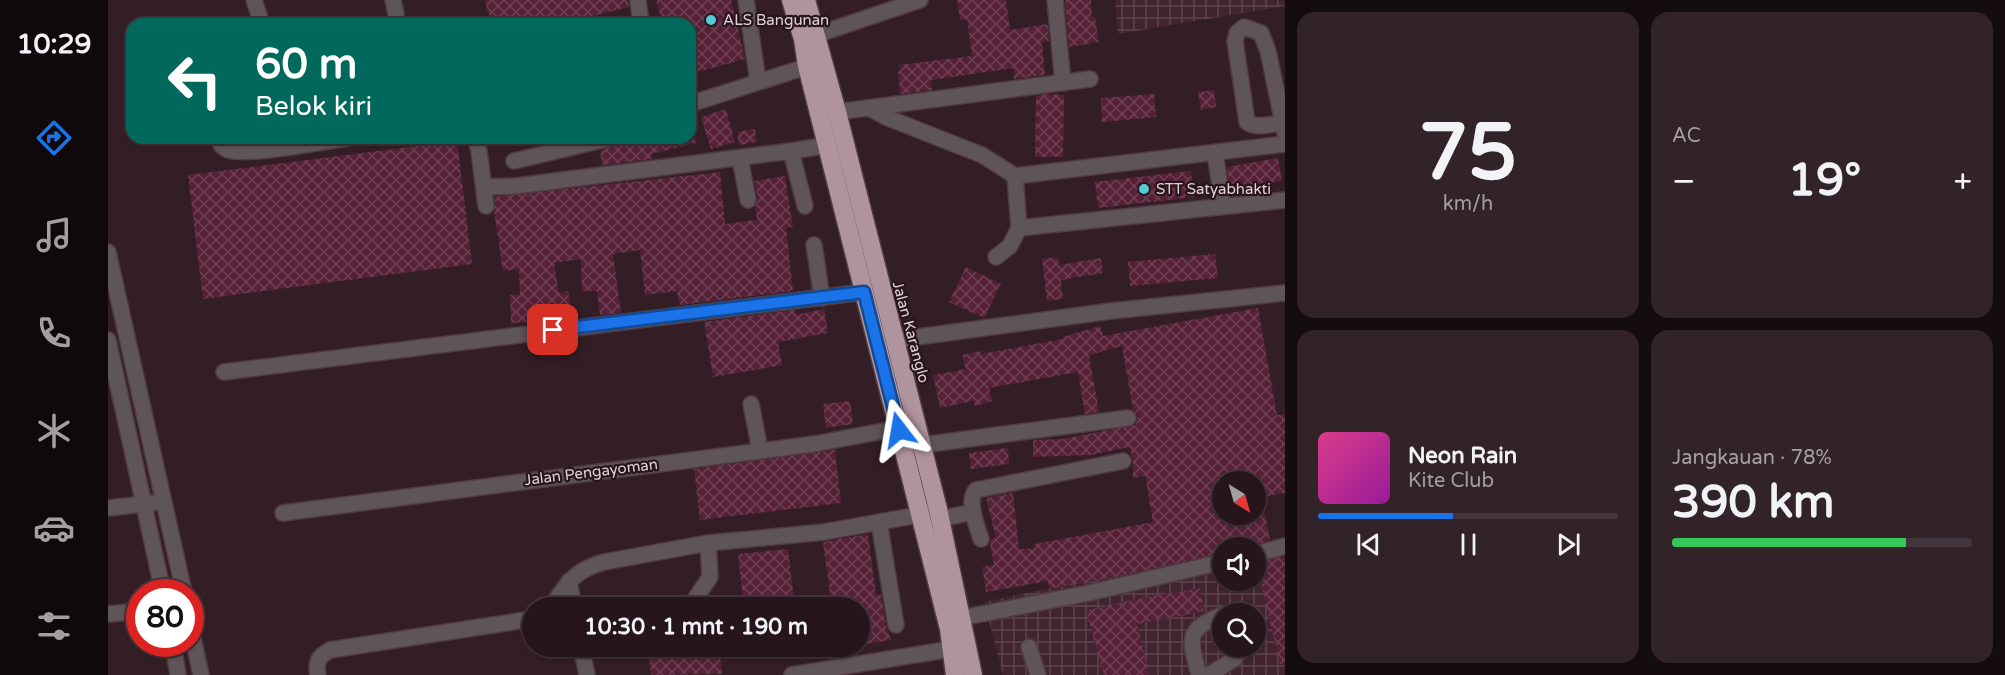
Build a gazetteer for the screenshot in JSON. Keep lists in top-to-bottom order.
{
  "streets": {
    "highway": ["Jalan Karanglo"],
    "street": ["Jalan Pengayoman"]
  },
  "crossings": [
    ["Jalan Karanglo", "Jalan Pengayoman"]
  ],
  "places": ["ALS Bangunan", "STT Satyabhakti"],
  "north": "bottom right",
  "page": {
    "tabs": "10:29",
    "tile": [
      ["75", "km/h"],
      "AC",
      ["Jangkauan · 78%", "390 km"]
    ],
    "turn": ["60 m", "Belok kiri"],
    "heat": ["−", "19°", "+"],
    "song": ["Neon Rain", "Kite Club"],
    "limit": "80",
    "trip": "10:30 · 1 mnt · 190 m"
  }
}
